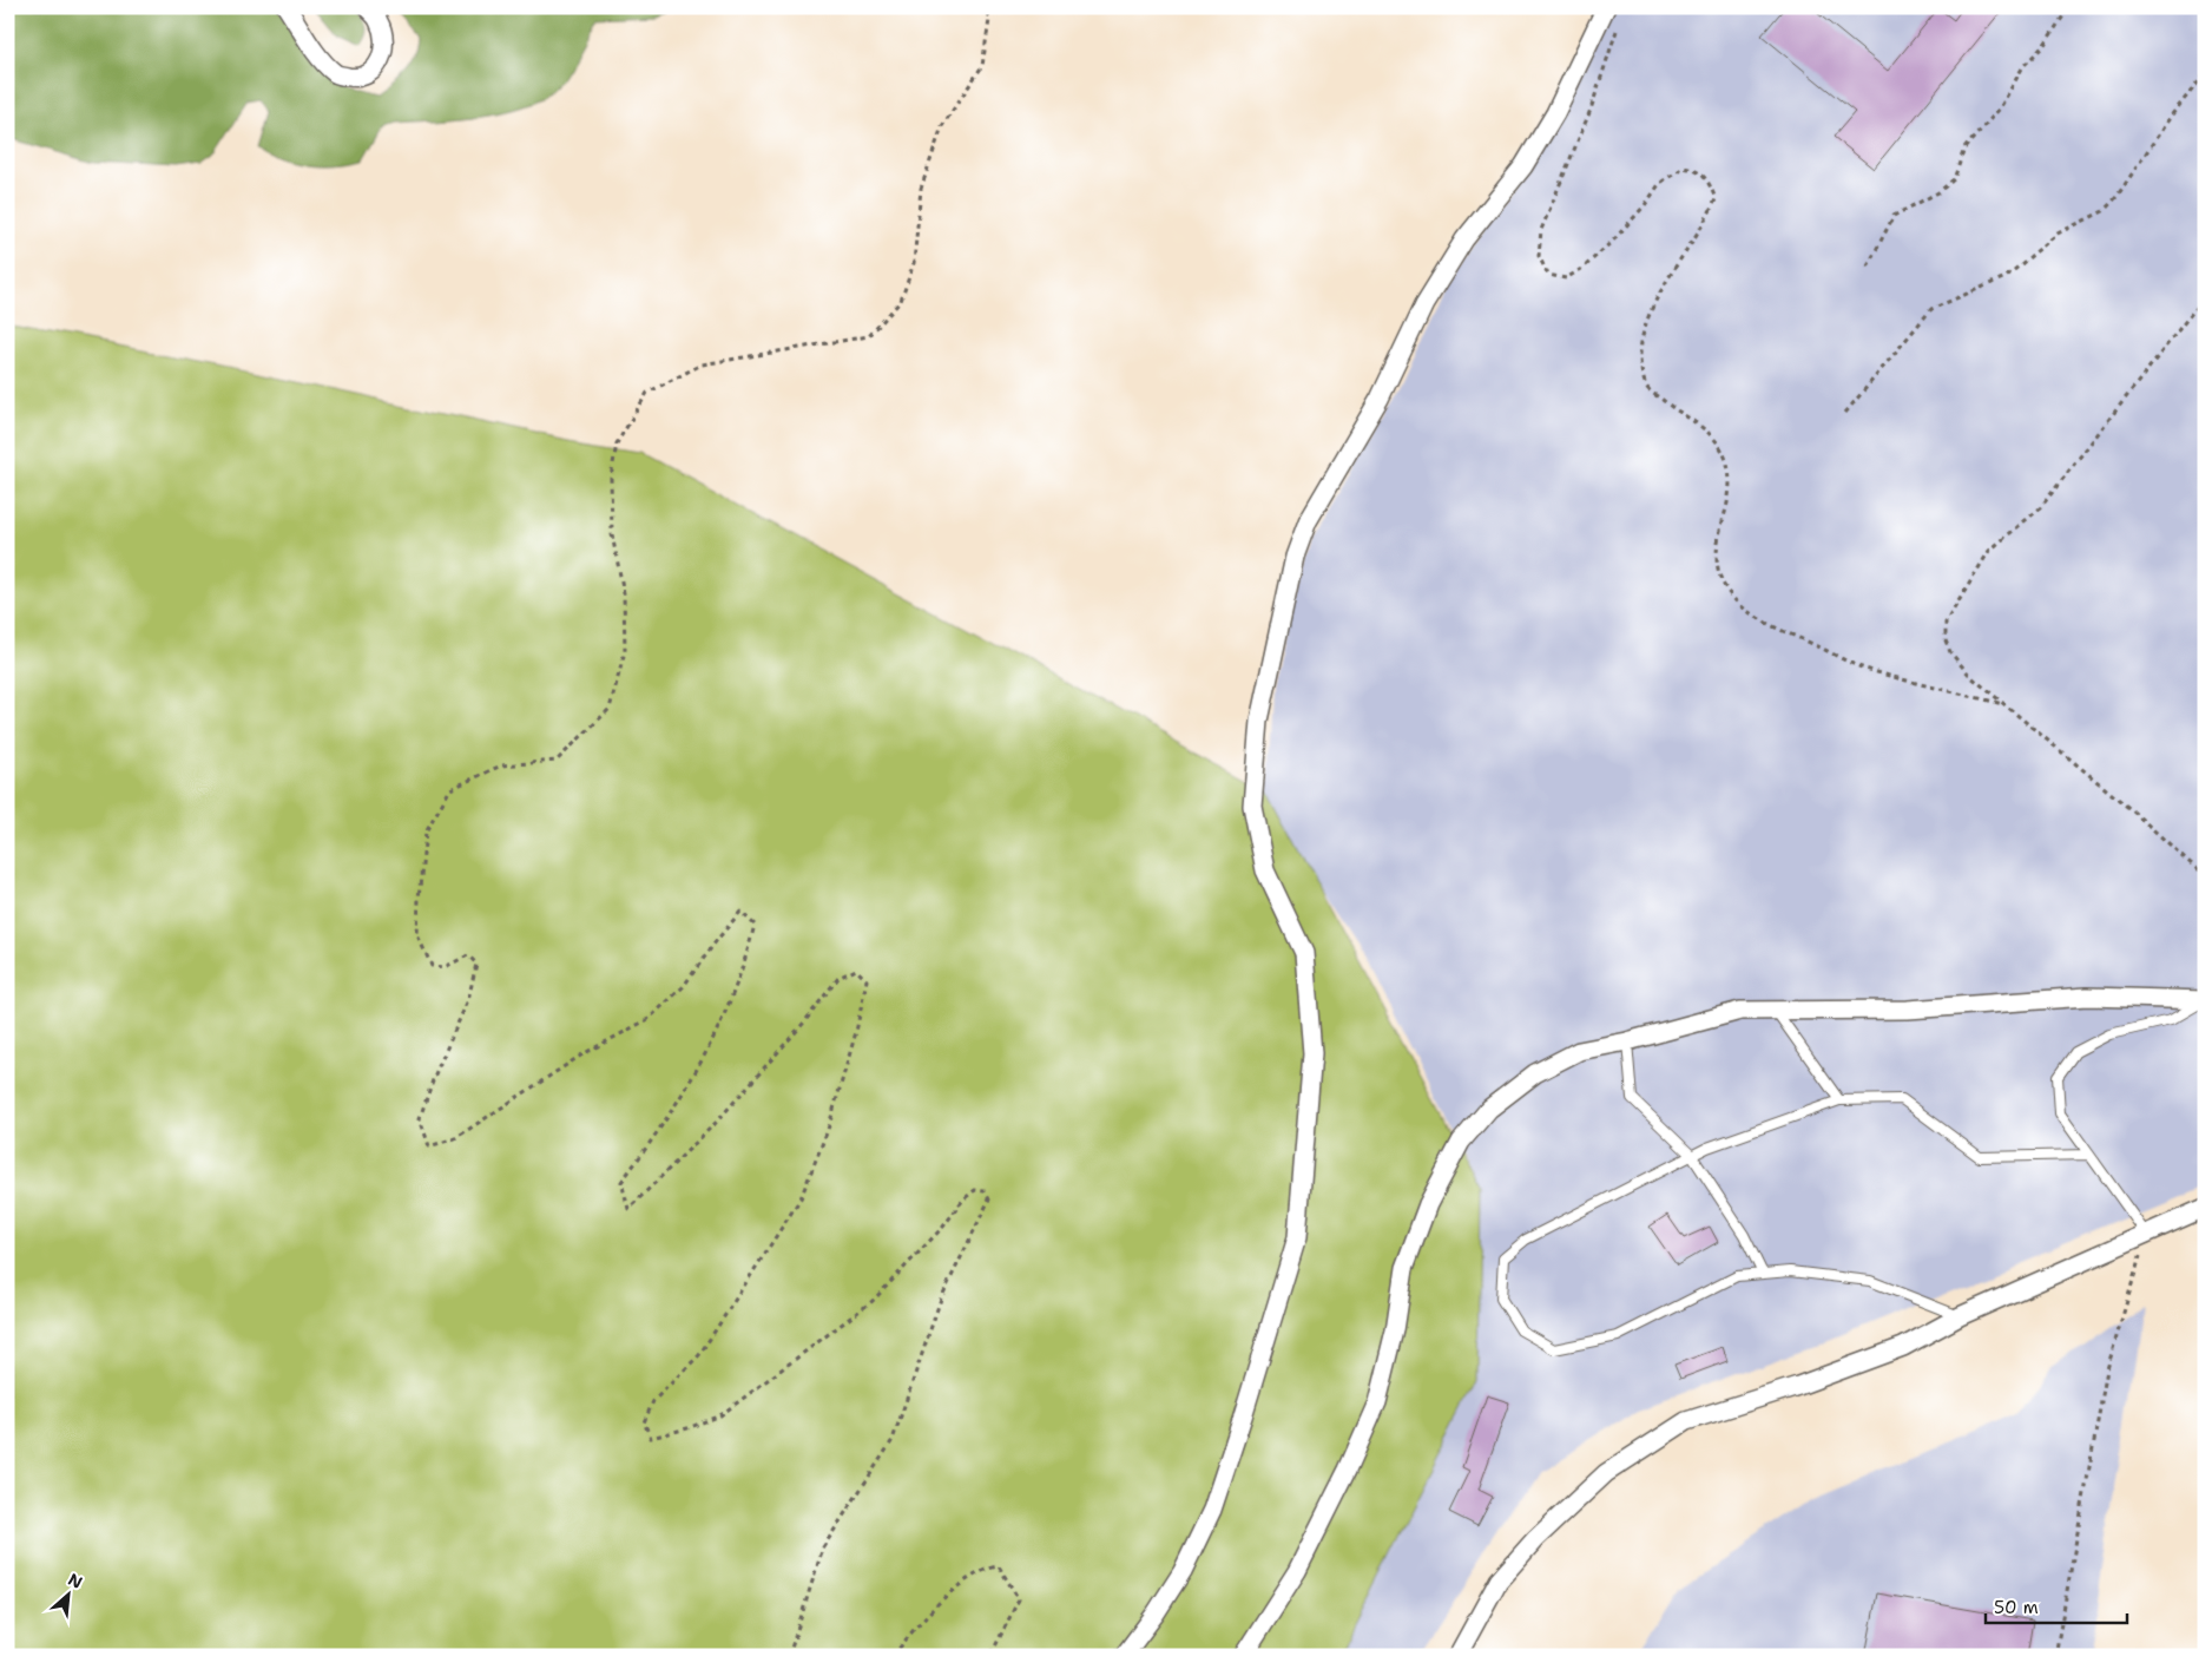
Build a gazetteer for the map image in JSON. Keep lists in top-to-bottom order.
{
  "scale_bar": "50 m",
  "north": "top right"
}
